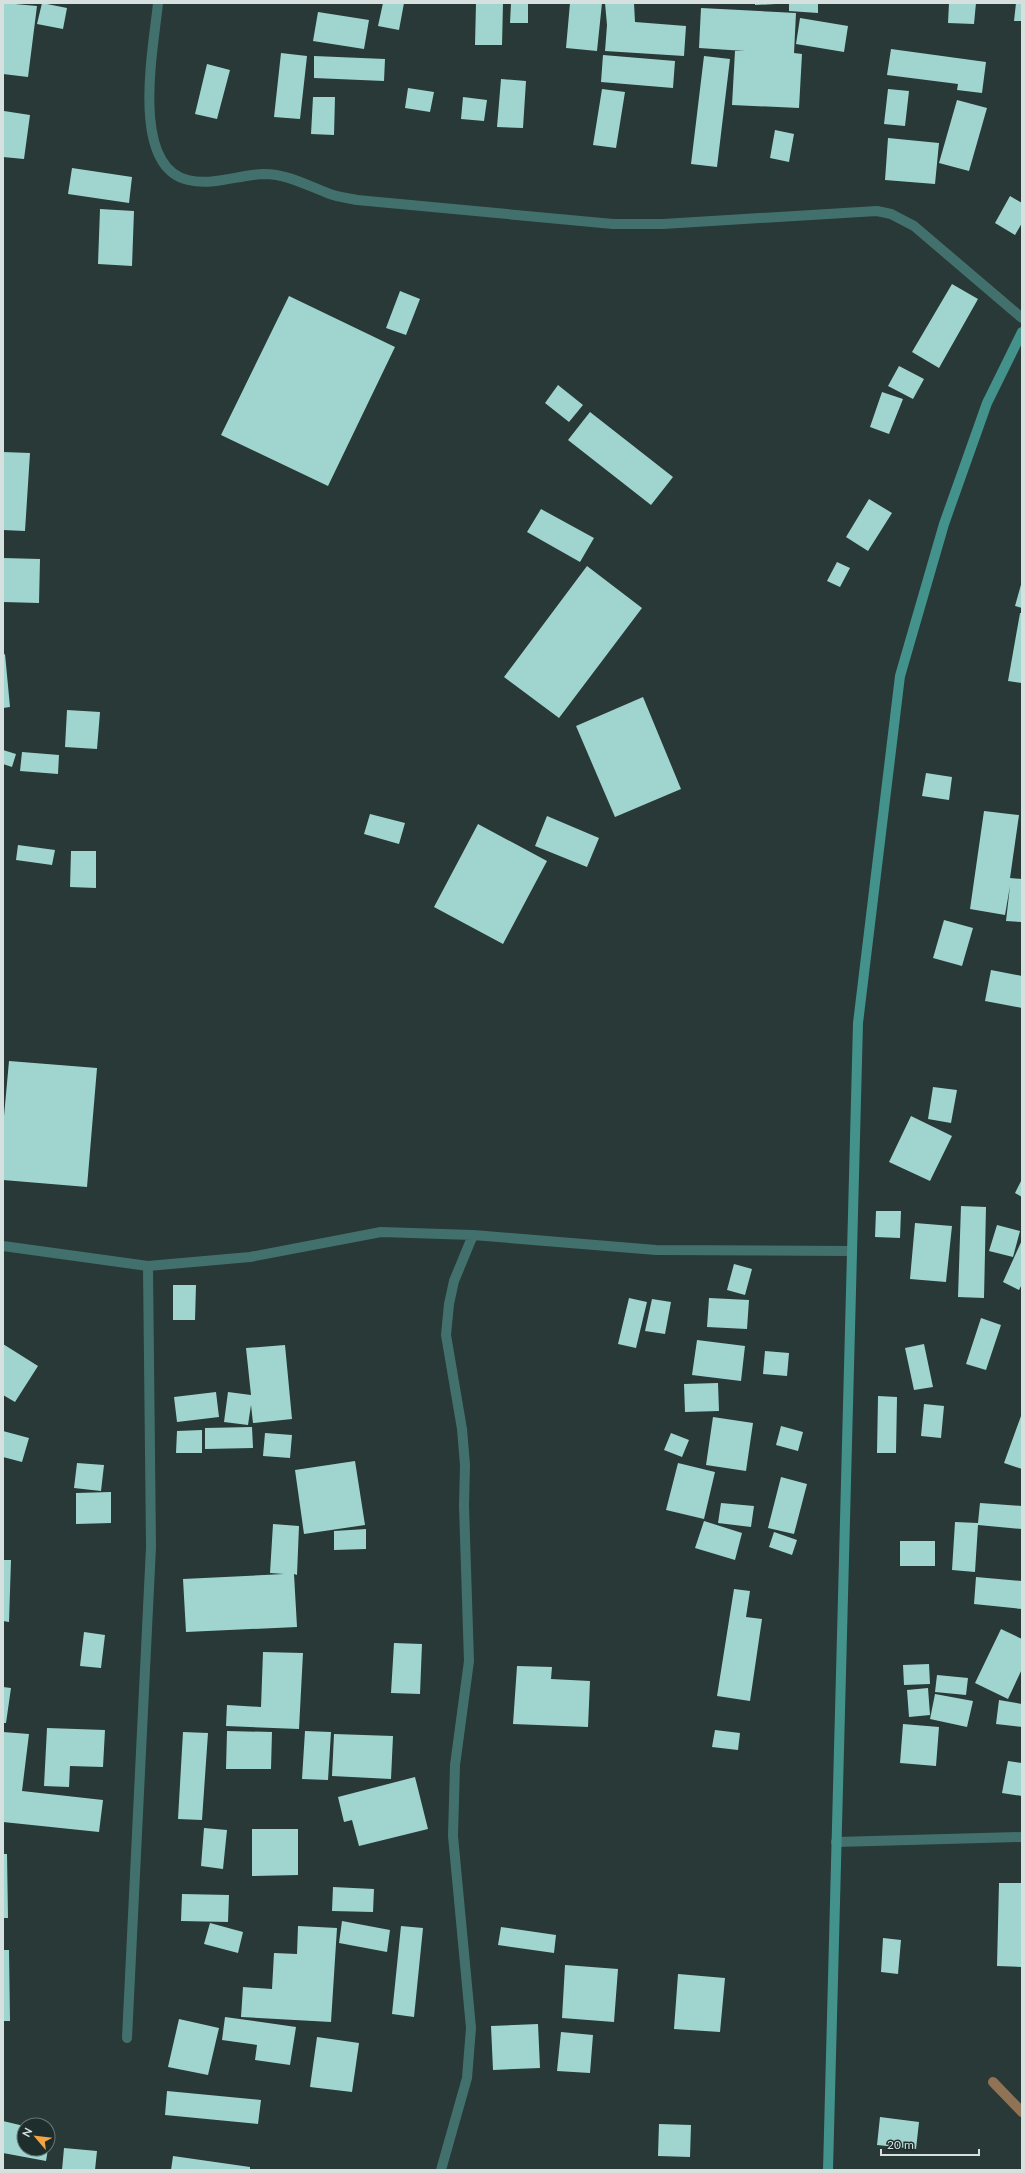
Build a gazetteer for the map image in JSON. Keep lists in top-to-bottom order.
{
  "scale_bar": "20 m",
  "north": "top left"
}
